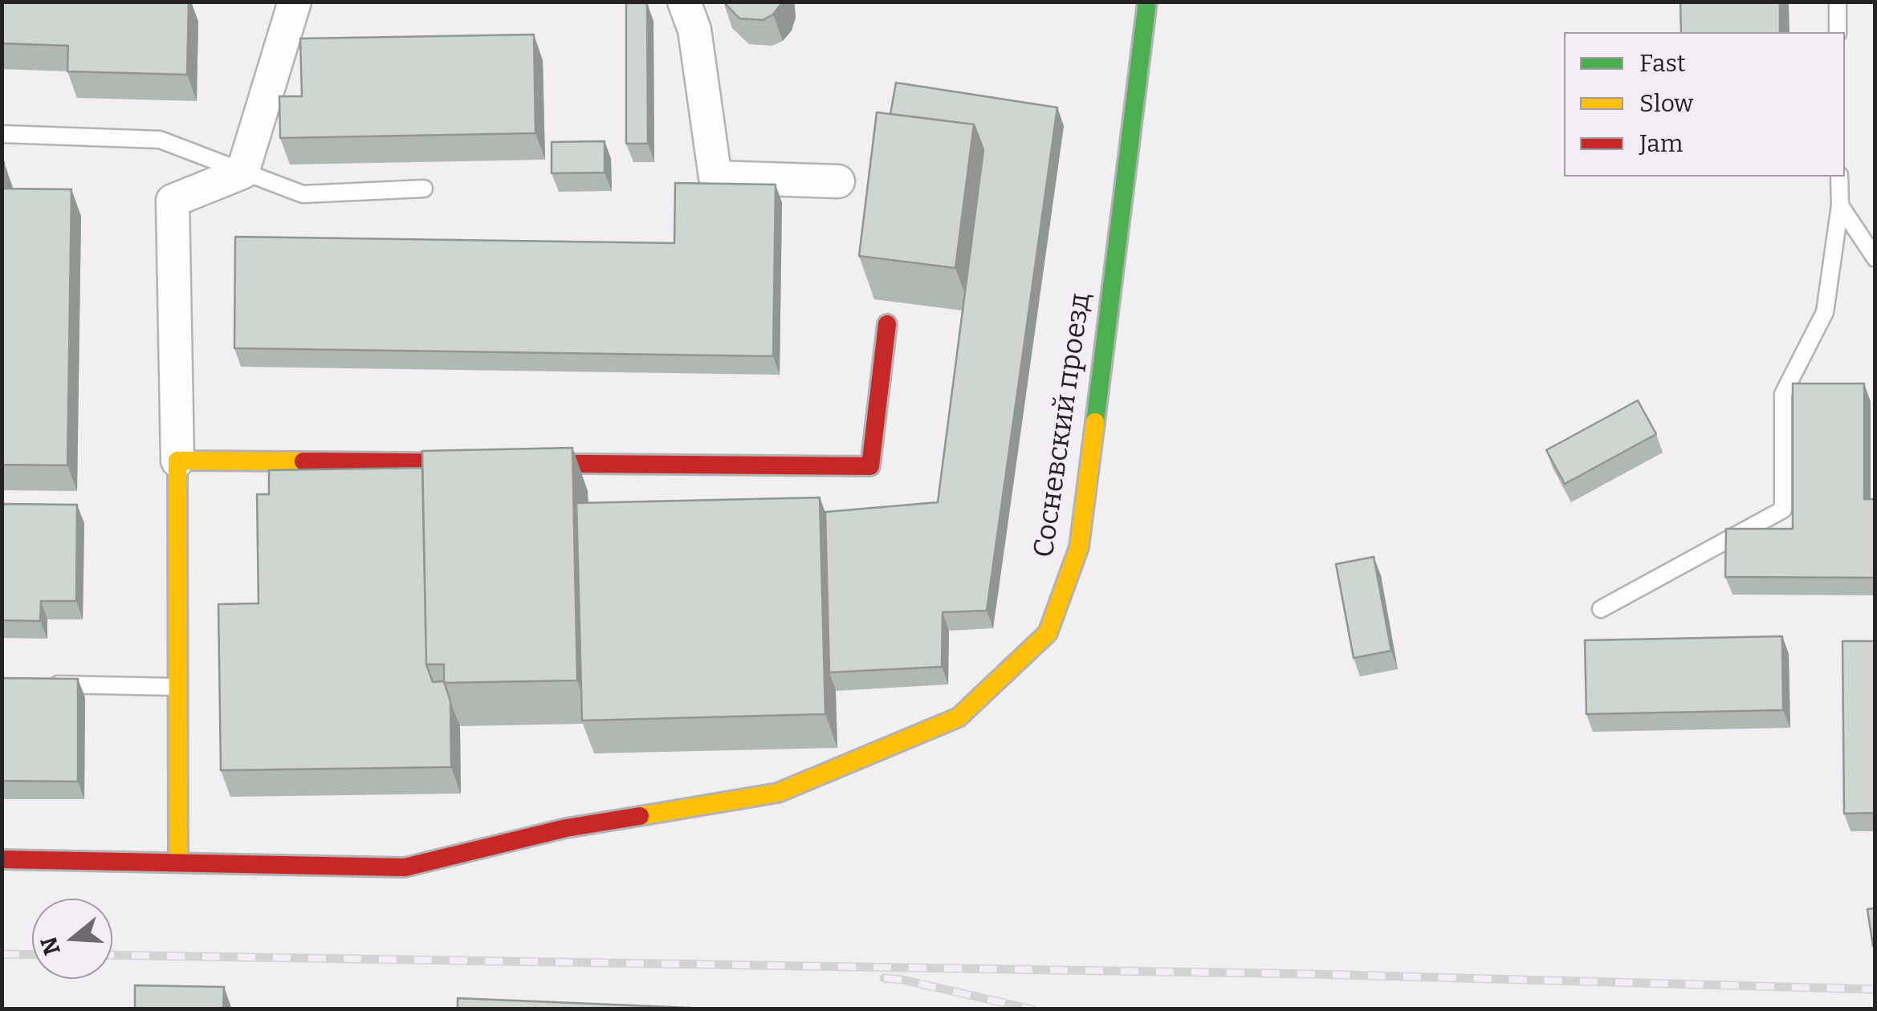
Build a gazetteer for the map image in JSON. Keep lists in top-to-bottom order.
{
  "streets": {
    "street": ["Сосневский проезд"]
  },
  "legend": ["Fast", "Slow", "Jam"],
  "north": "left"
}
